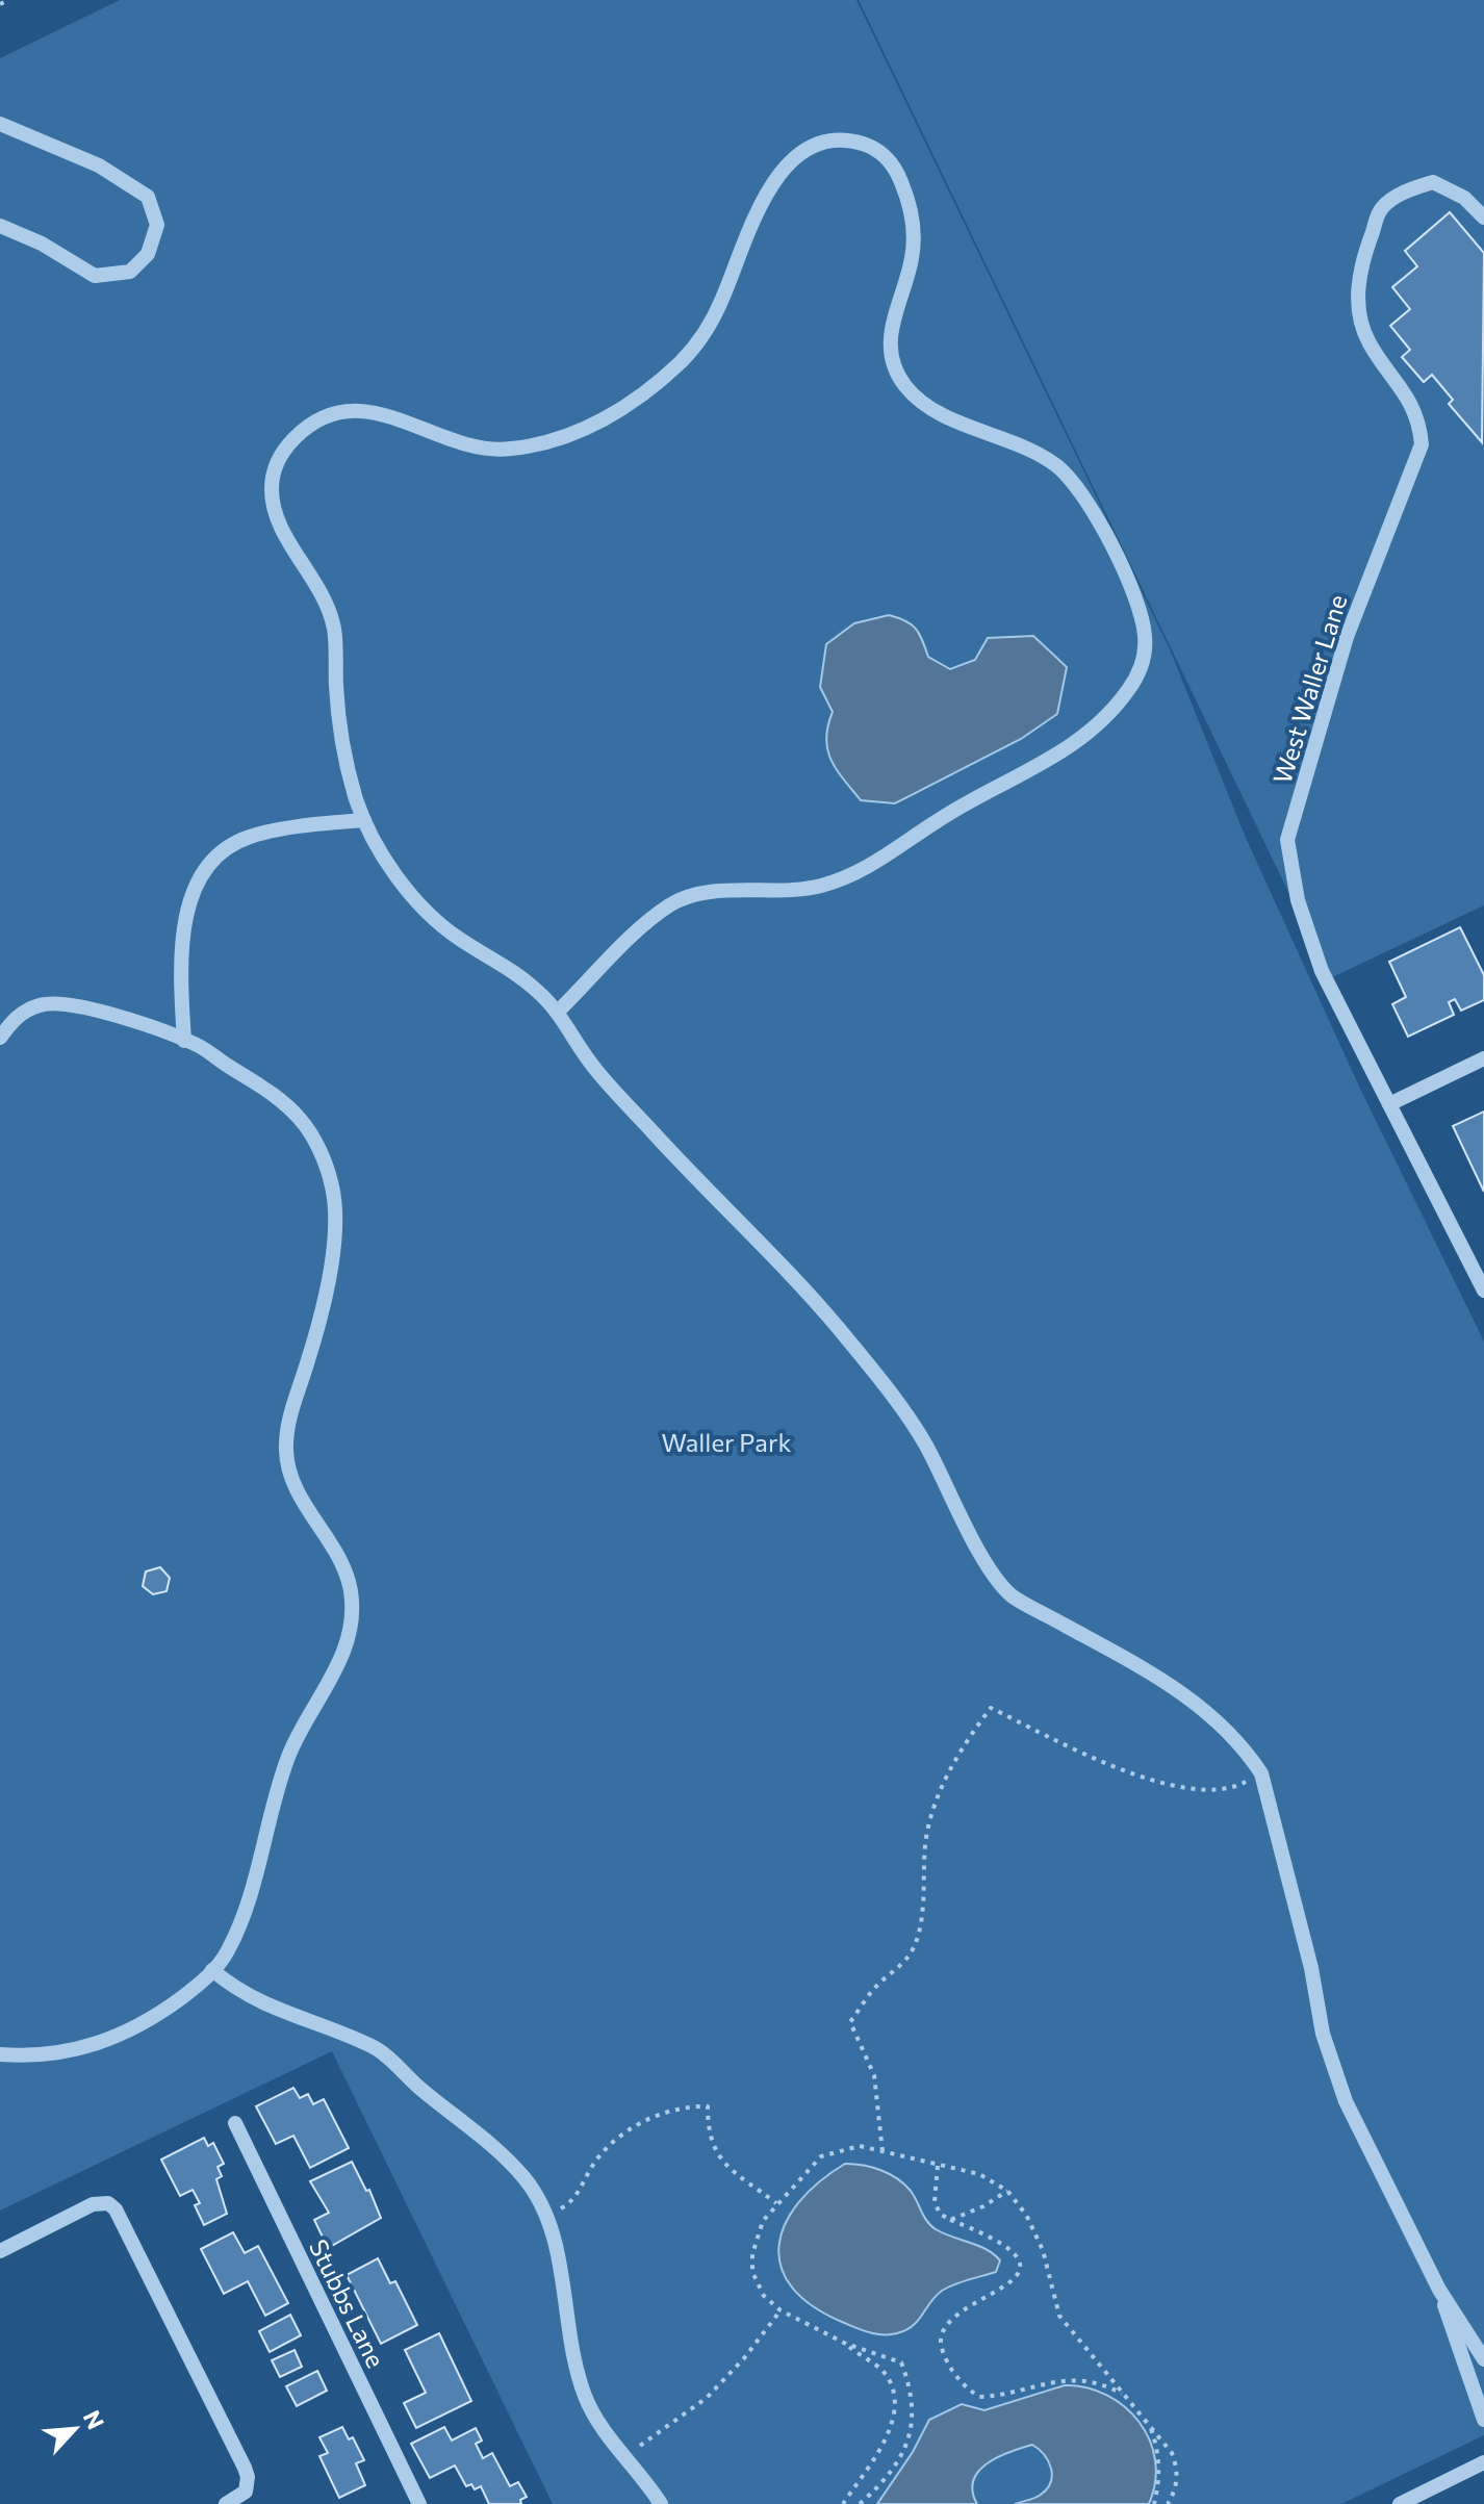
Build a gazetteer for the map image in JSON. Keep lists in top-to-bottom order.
{
  "streets": {
    "street": ["West Waller Lane", "Stubbs Lane"]
  },
  "parks": ["Waller Park"],
  "north": "top right"
}
